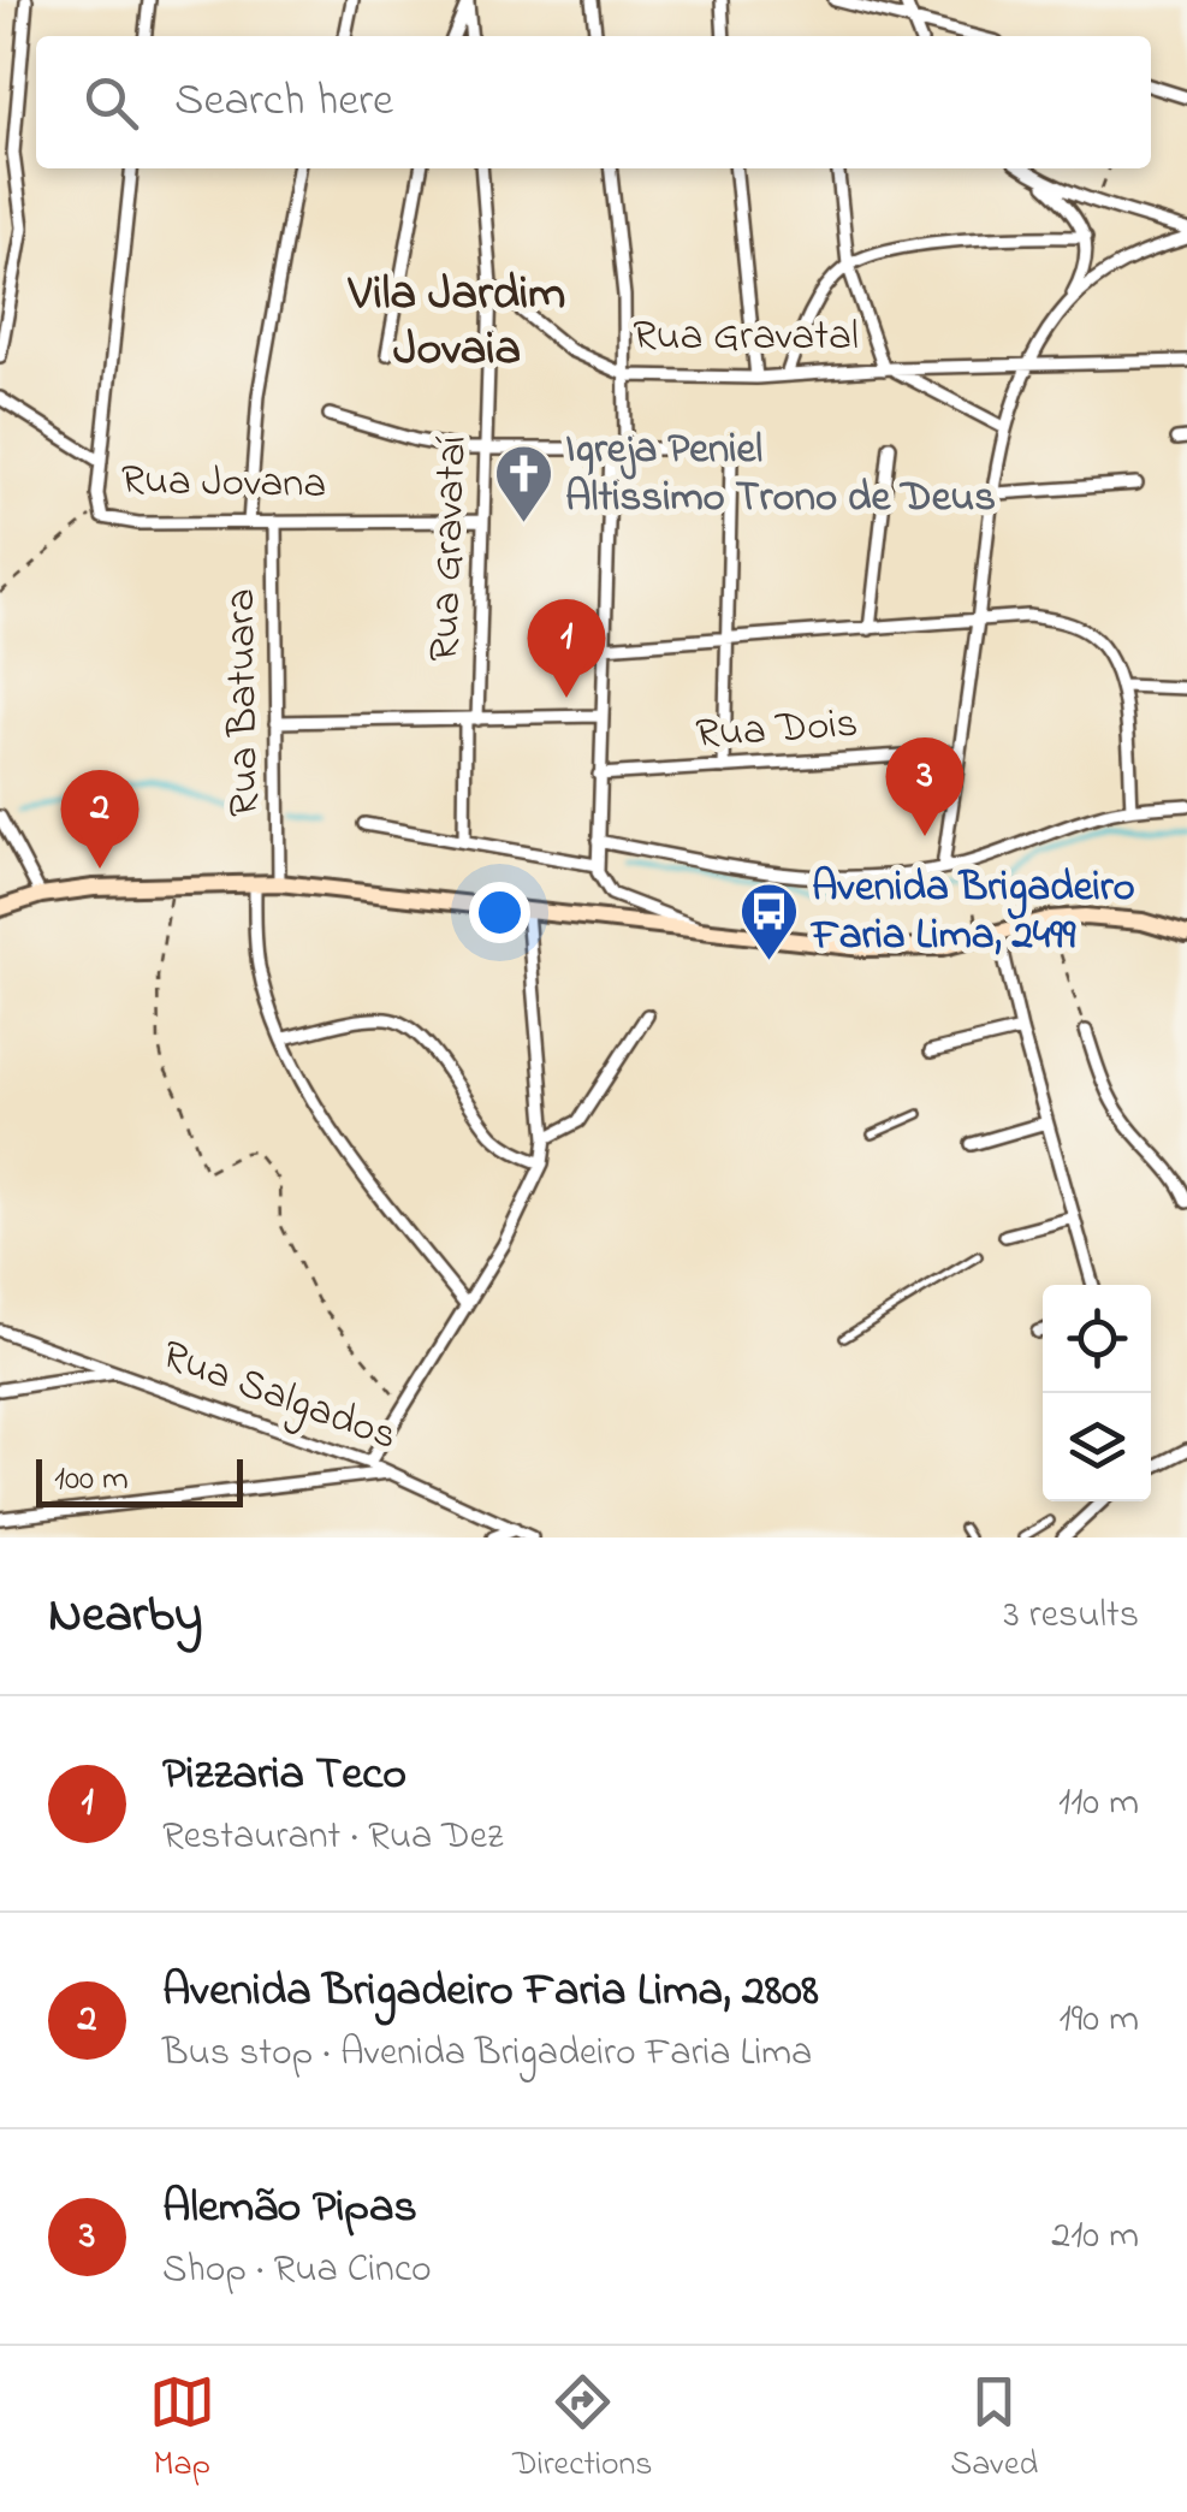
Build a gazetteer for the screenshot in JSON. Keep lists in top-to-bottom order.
{
  "streets": {
    "street": [
      "Rua Gravatal",
      "Rua Jovana",
      "Rua Gravataí",
      "Rua Batuara",
      "Rua Dois",
      "Rua Salgados"
    ]
  },
  "crossings": [
    ["Rua Gravatal", "Rua Gravataí"],
    ["Rua Jovana", "Rua Gravataí"],
    ["Rua Jovana", "Rua Batuara"]
  ],
  "districts": ["Vila Jardim Jovaia"],
  "places": {
    "church": ["Igreja Peniel Altissimo Trono de Deus"],
    "bus stop": ["Avenida Brigadeiro Faria Lima, 2499"]
  },
  "scale_bar": "100 m",
  "page": {
    "search": "Search here",
    "pins": ["1", "3", "2"],
    "scale": "100 m",
    "heading": ["Nearby", "3 results"],
    "list": [
      {
        "mark": "1",
        "name": "Pizzaria Teco",
        "note": "Restaurant · Rua Dez",
        "value": "110 m"
      },
      {
        "mark": "2",
        "name": "Avenida Brigadeiro Faria Lima, 2808",
        "note": "Bus stop · Avenida Brigadeiro Faria Lima",
        "value": "190 m"
      },
      {
        "mark": "3",
        "name": "Alemão Pipas",
        "note": "Shop · Rua Cinco",
        "value": "210 m"
      }
    ],
    "nav": ["Map", "Directions", "Saved"]
  }
}
